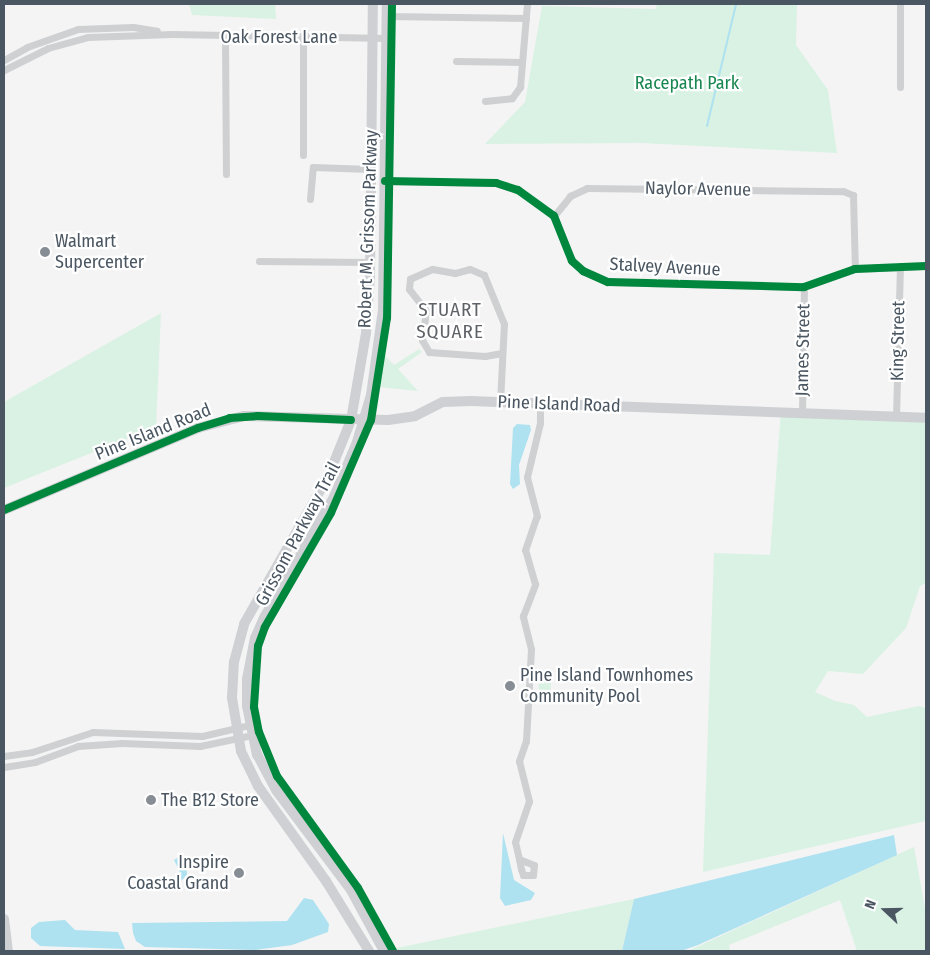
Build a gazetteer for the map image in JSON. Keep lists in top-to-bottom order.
{
  "streets": {
    "main road": ["Robert M. Grissom Parkway", "Pine Island Road"],
    "street": [
      "Oak Forest Lane",
      "Naylor Avenue",
      "Stalvey Avenue",
      "King Street",
      "James Street"
    ],
    "cycle path": ["Grissom Parkway Trail"]
  },
  "crossings": [
    ["Oak Forest Lane", "Robert M. Grissom Parkway"],
    ["Naylor Avenue", "Stalvey Avenue"],
    ["Robert M. Grissom Parkway", "Stalvey Avenue"],
    ["Robert M. Grissom Parkway", "Pine Island Road"],
    ["Stalvey Avenue", "King Street"],
    ["Stalvey Avenue", "James Street"],
    ["King Street", "Pine Island Road"],
    ["James Street", "Pine Island Road"]
  ],
  "districts": ["STUART SQUARE"],
  "parks": ["Racepath Park"],
  "places": [
    "Walmart Supercenter",
    "Pine Island Townhomes Community Pool",
    "The B12 Store",
    "Inspire Coastal Grand"
  ],
  "north": "left"
}
